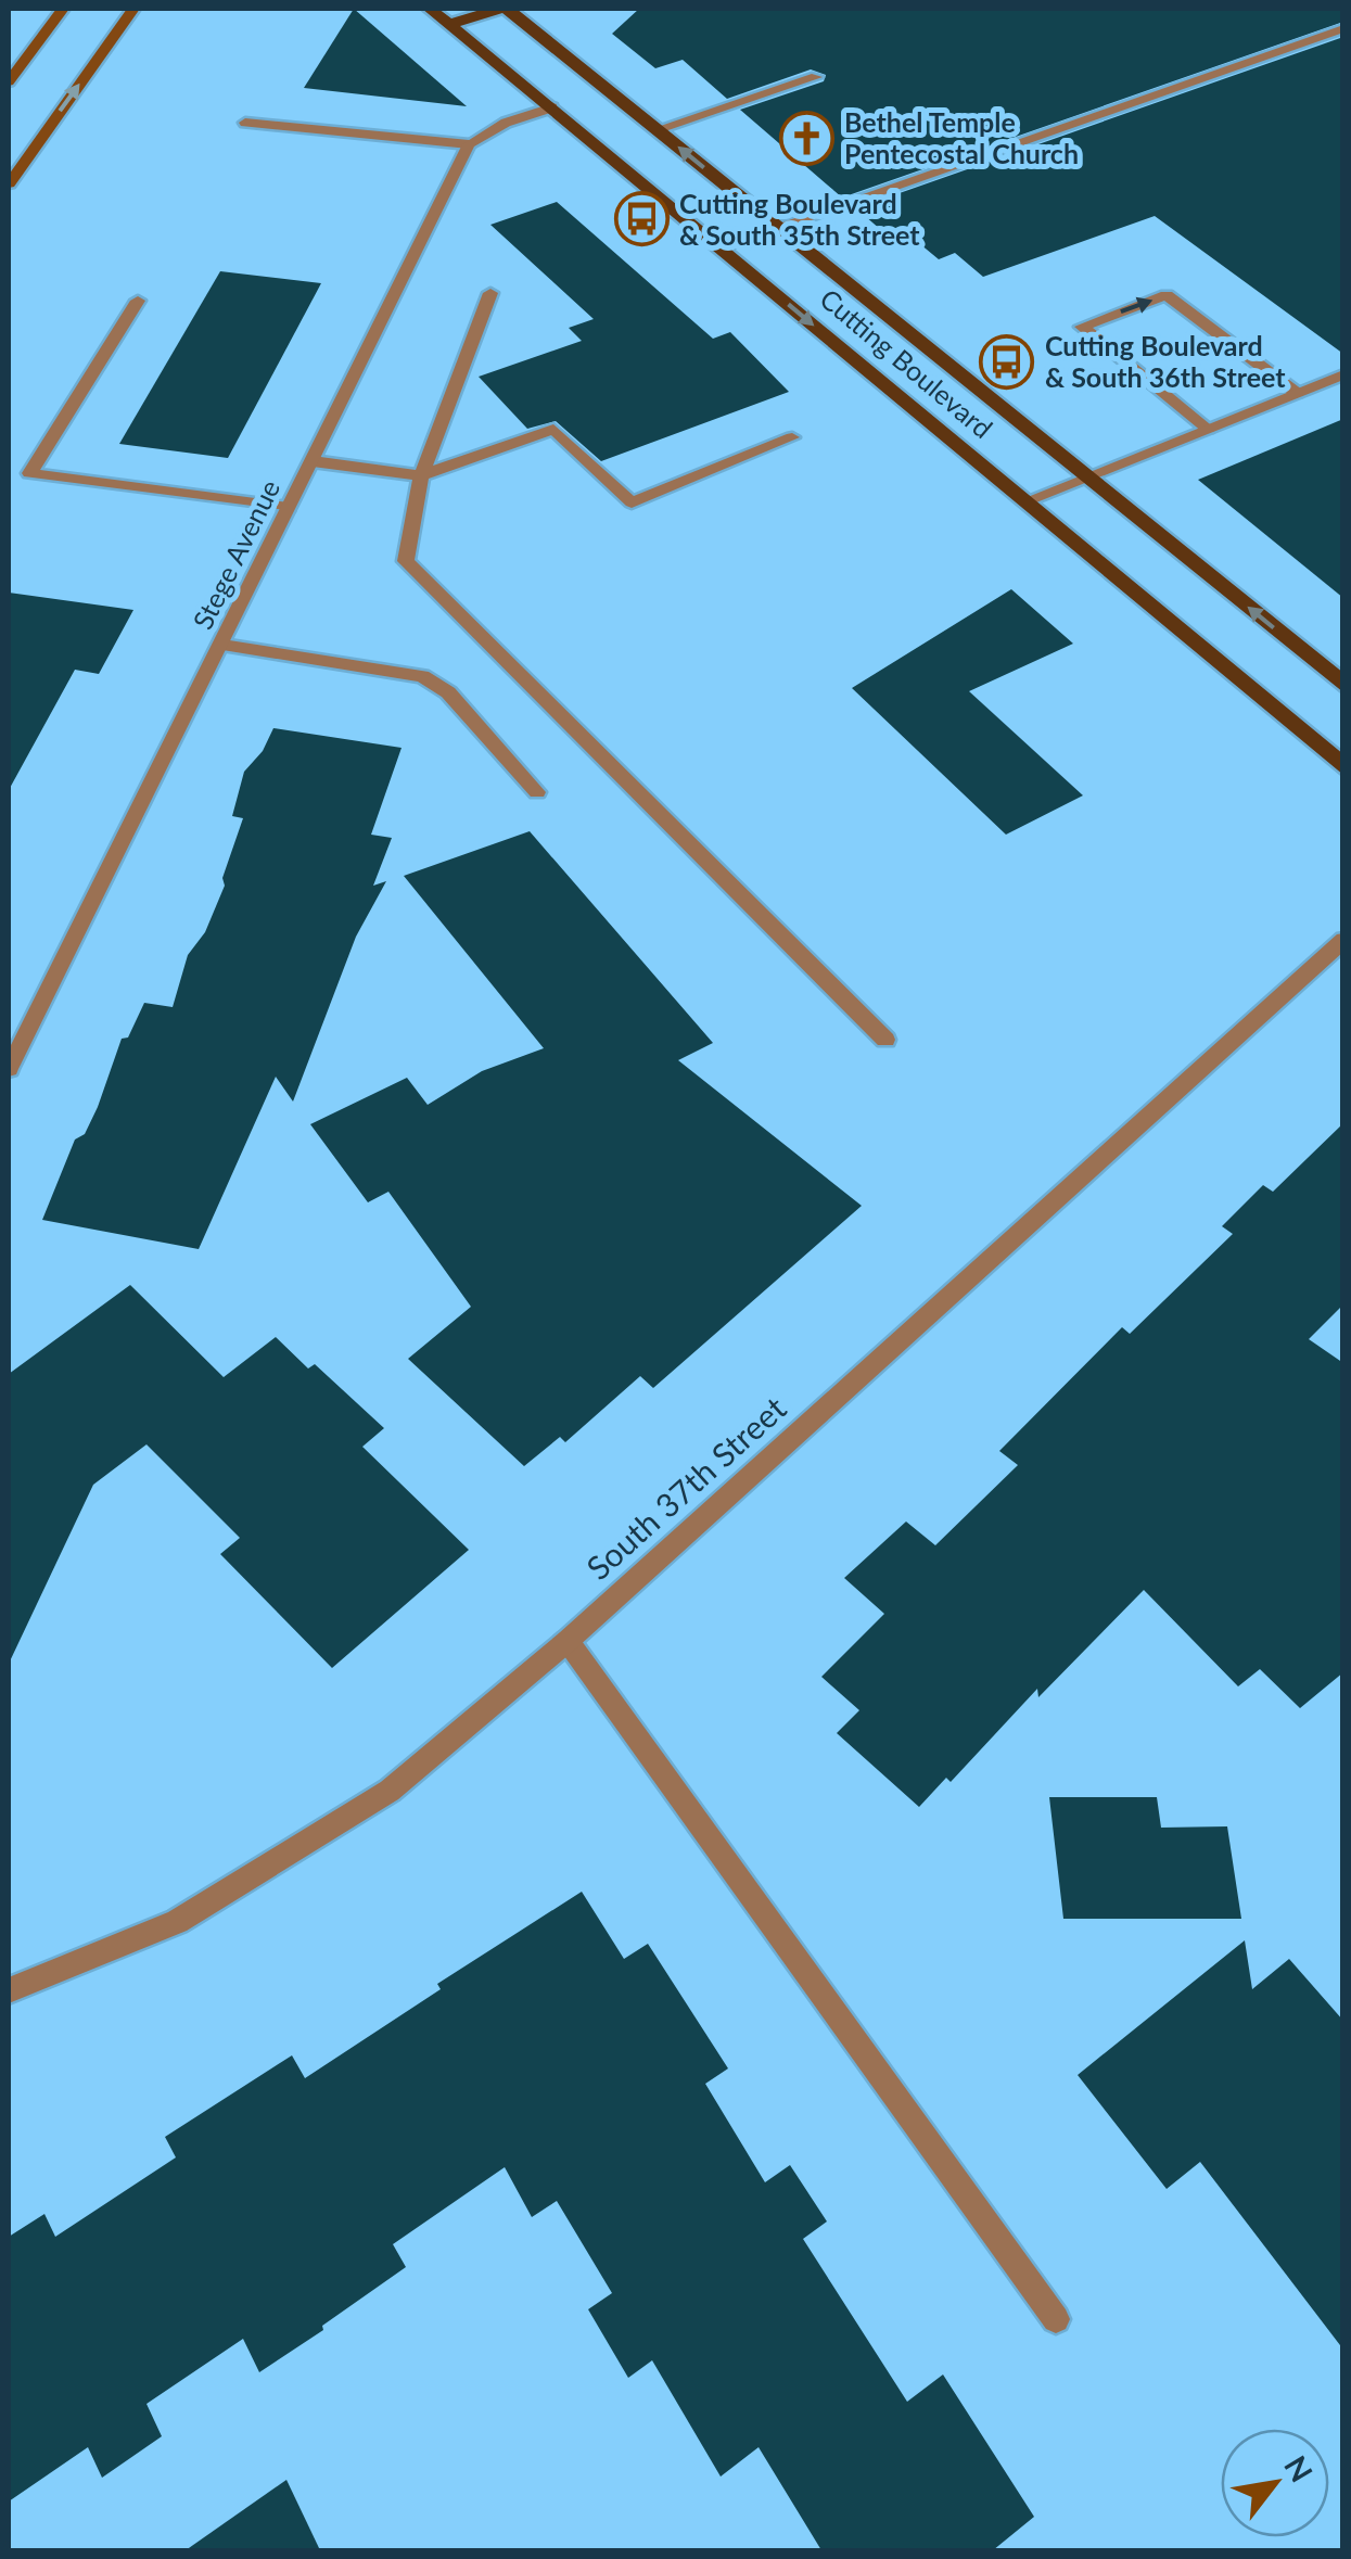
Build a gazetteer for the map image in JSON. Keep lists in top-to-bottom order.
{
  "streets": {
    "main road": ["Cutting Boulevard"],
    "street": ["Stege Avenue", "South 37th Street"]
  },
  "places": {
    "church": ["Bethel Temple Pentecostal Church"],
    "bus stop": ["Cutting Boulevard & South 35th Street", "Cutting Boulevard & South 36th Street"]
  },
  "north": "top right"
}
